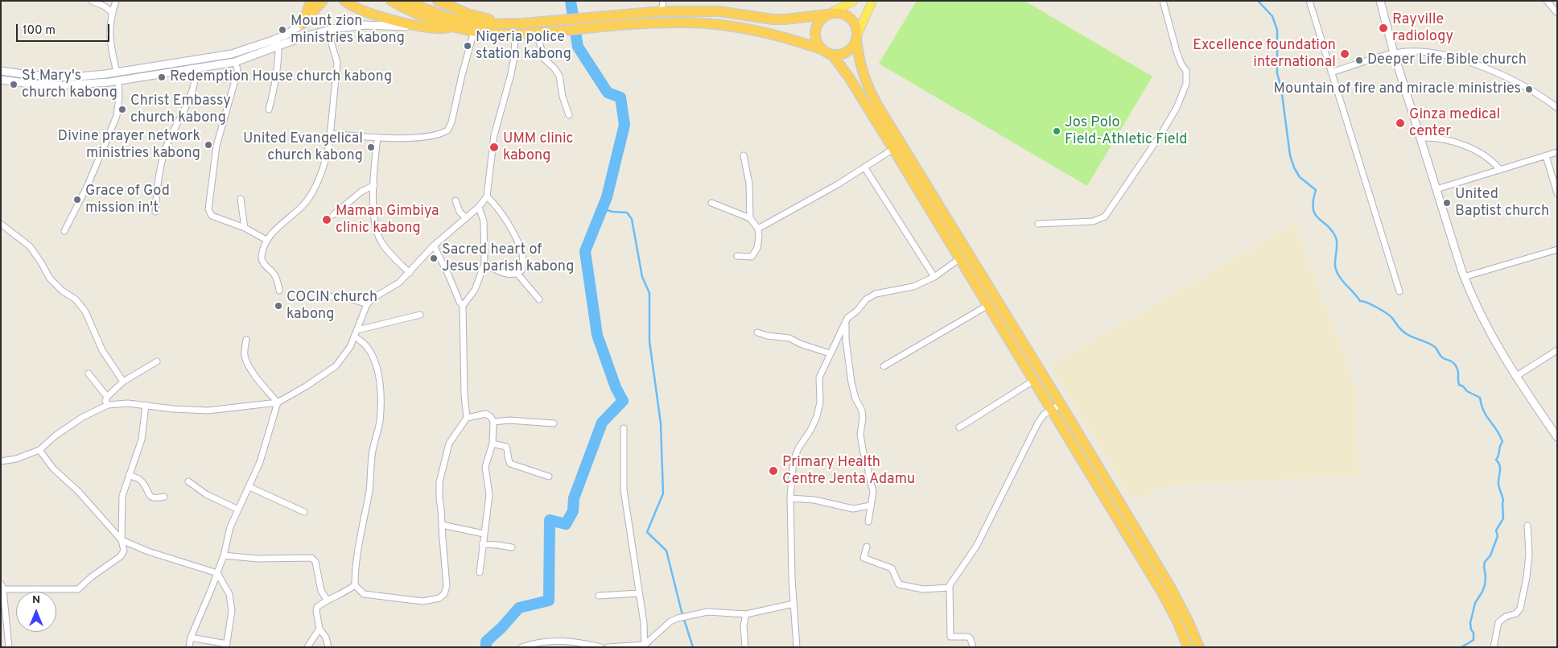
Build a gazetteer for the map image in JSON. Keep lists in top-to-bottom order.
{
  "places": [
    "Rayville radiology",
    "Mount zion ministries kabong",
    "Nigeria police station kabong",
    "Excellence foundation international",
    "Deeper Life Bible church",
    "Redemption House church kabong",
    "St Mary's church kabong",
    "Mountain of fire and miracle ministries",
    "Christ Embassy church kabong",
    "Ginza medical center",
    "Jos Polo Field-Athletic Field",
    "Divine prayer network ministries kabong",
    "United Evangelical church kabong",
    "UMM clinic kabong",
    "Grace of God mission in't",
    "United Baptist church",
    "Maman Gimbiya clinic kabong",
    "Sacred heart of Jesus parish kabong",
    "COCIN church kabong",
    "Primary Health Centre Jenta Adamu"
  ],
  "scale_bar": "100 m",
  "north": "top"
}
